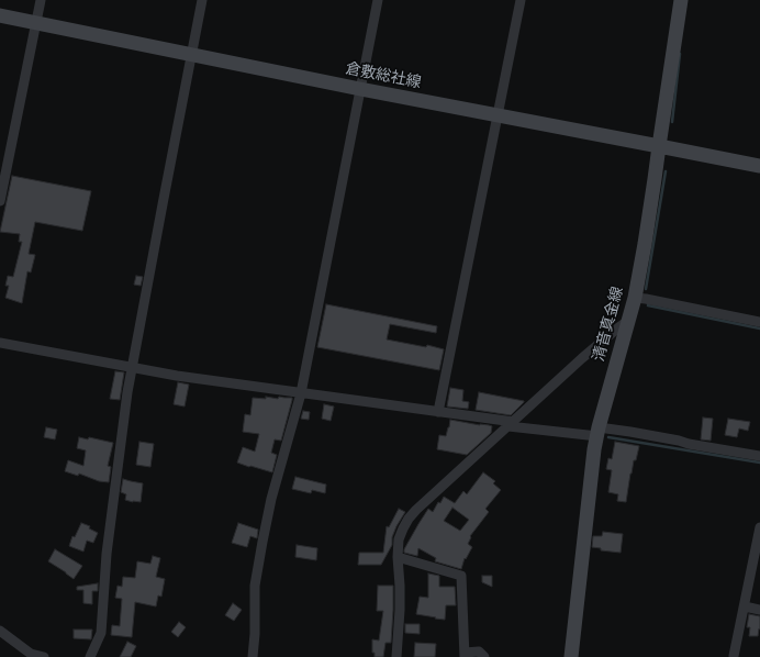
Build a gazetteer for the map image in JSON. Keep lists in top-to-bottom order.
{
  "streets": {
    "main road": ["倉敷総社線", "清音真金線"]
  },
  "crossings": [
    ["倉敷総社線", "清音真金線"]
  ]
}
